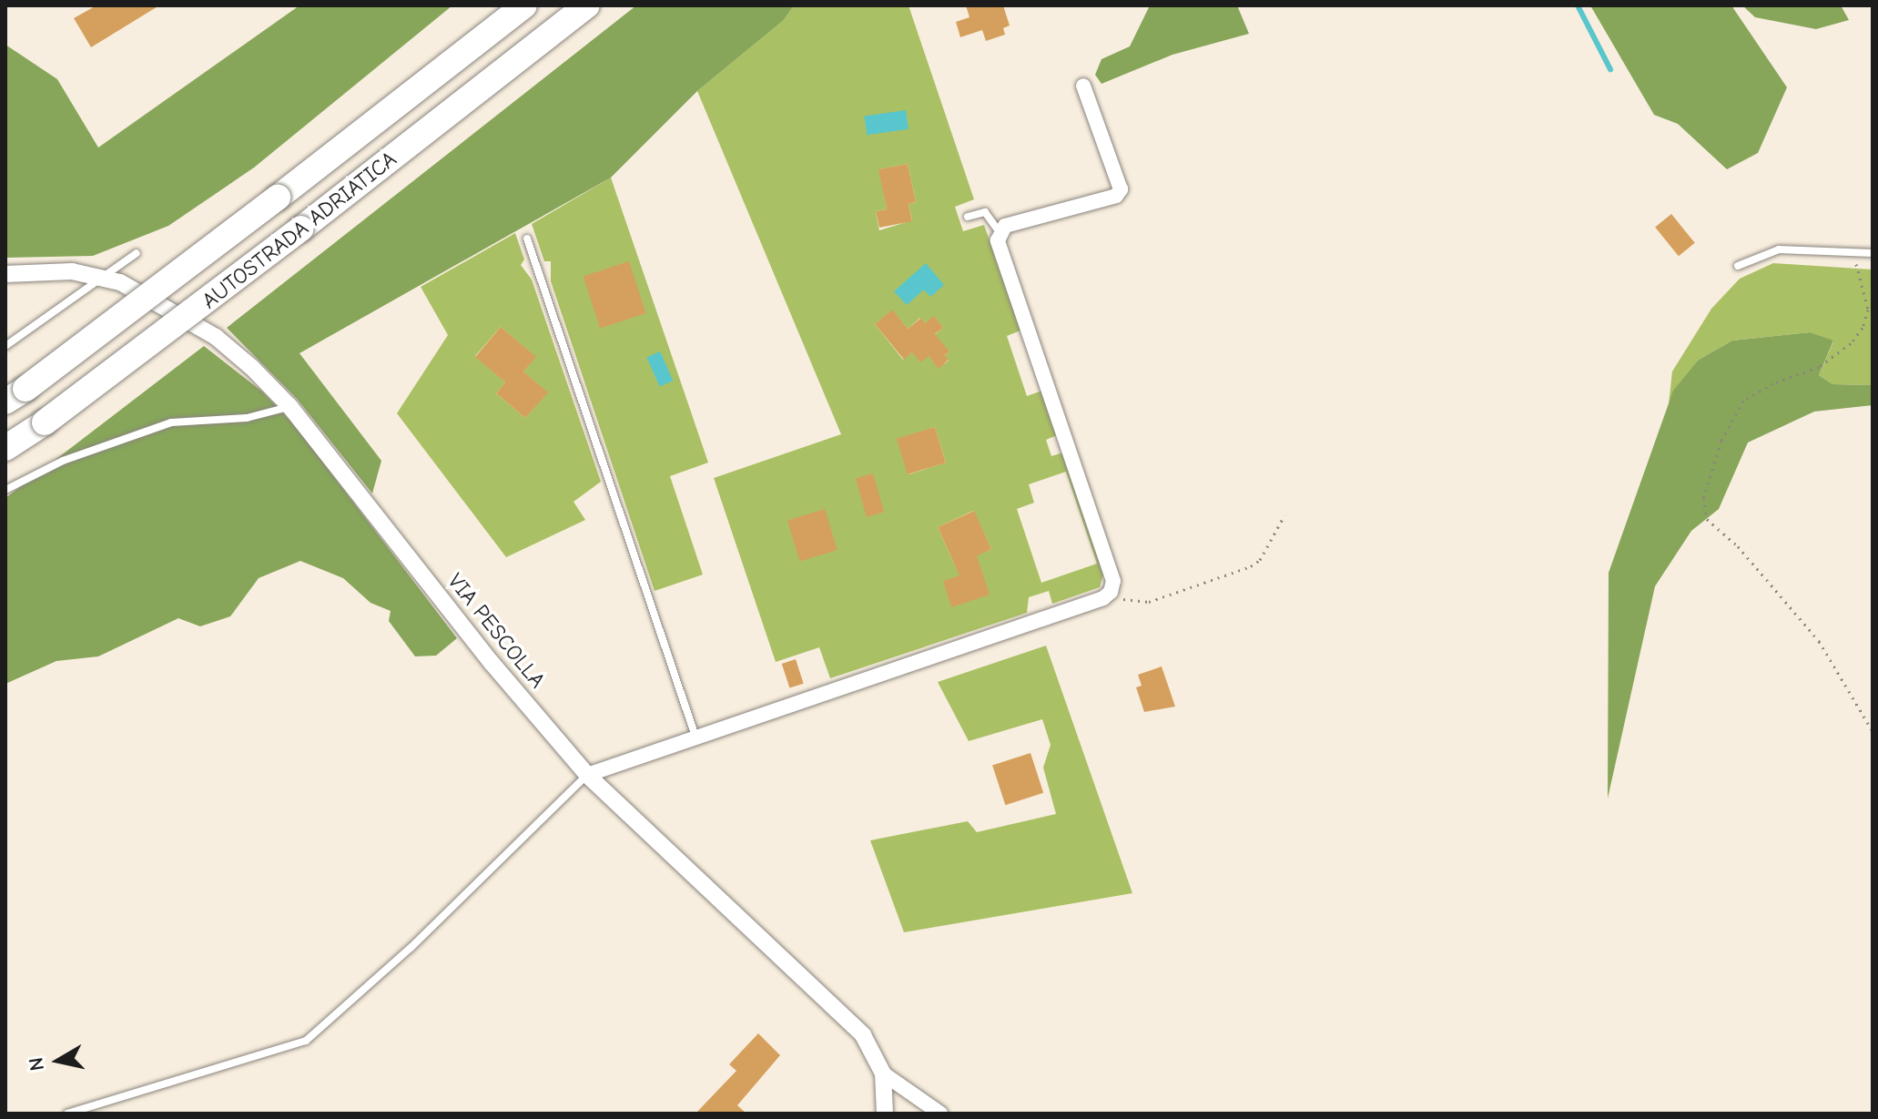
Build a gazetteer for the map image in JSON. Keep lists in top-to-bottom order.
{
  "streets": {
    "highway": ["AUTOSTRADA ADRIATICA"],
    "street": ["VIA PESCOLLA"]
  },
  "north": "left"
}
